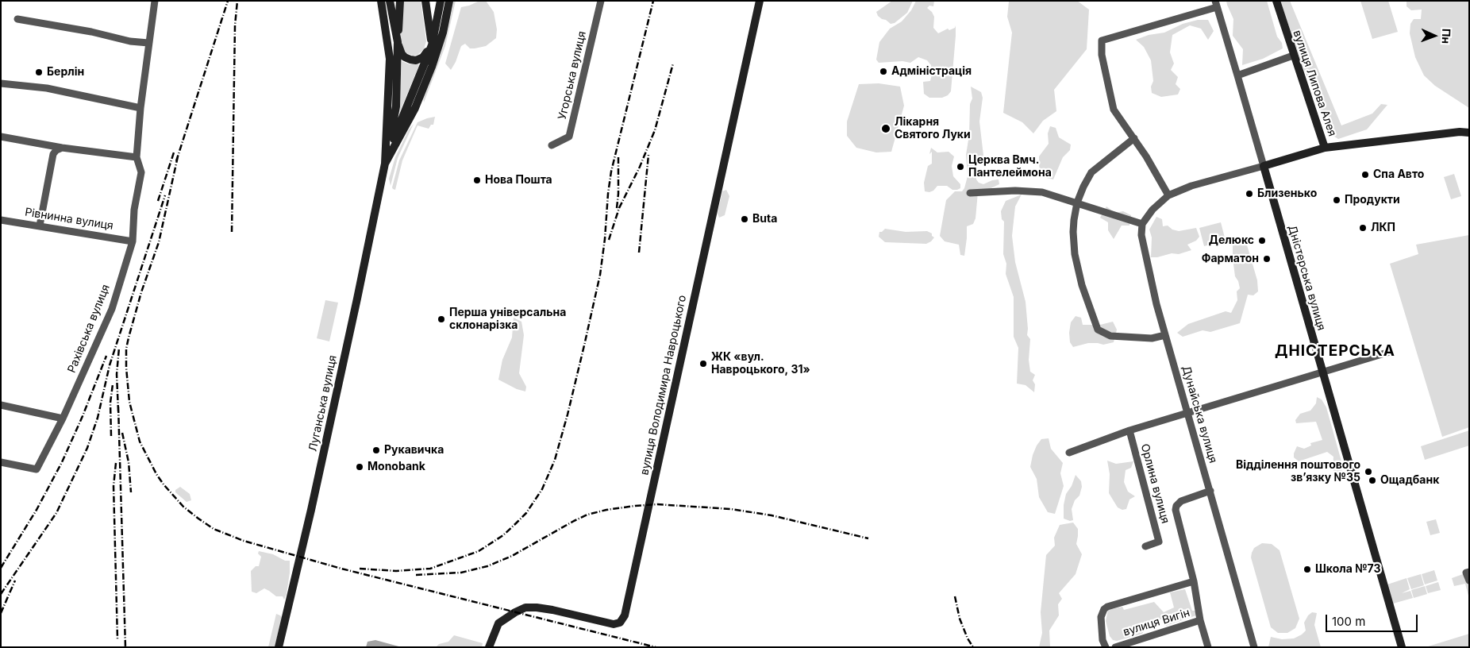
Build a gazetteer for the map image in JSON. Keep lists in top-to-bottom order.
{
  "streets": {
    "street": [
      "Угорська вулиця",
      "вулиця Липова Алея",
      "Рівнинна вулиця",
      "Дністерська вулиця",
      "Рахівська вулиця",
      "вулиця Володимира Навроцького",
      "Луганська вулиця",
      "Дунайська вулиця",
      "Орлина вулиця",
      "вулиця Вигін"
    ]
  },
  "crossings": [
    ["Рівнинна вулиця", "Рахівська вулиця"]
  ],
  "districts": ["ДНІСТЕРСЬКА"],
  "places": [
    "Адміністрація",
    "Берлін",
    "Лікарня Святого Луки",
    "Церква Вмч. Пантелеймона",
    "Спа Авто",
    "Нова Пошта",
    "Близенько",
    "Продукти",
    "Buta",
    "ЛКП",
    "Делюкс",
    "Фарматон",
    "Перша універсальна склонарізка",
    "ЖК «вул. Навроцького, 31»",
    "Рукавичка",
    "Monobank",
    "Відділення поштового зв’язку №35",
    "Ощадбанк",
    "Школа №73"
  ],
  "scale_bar": "100 m",
  "north": "right"
}
